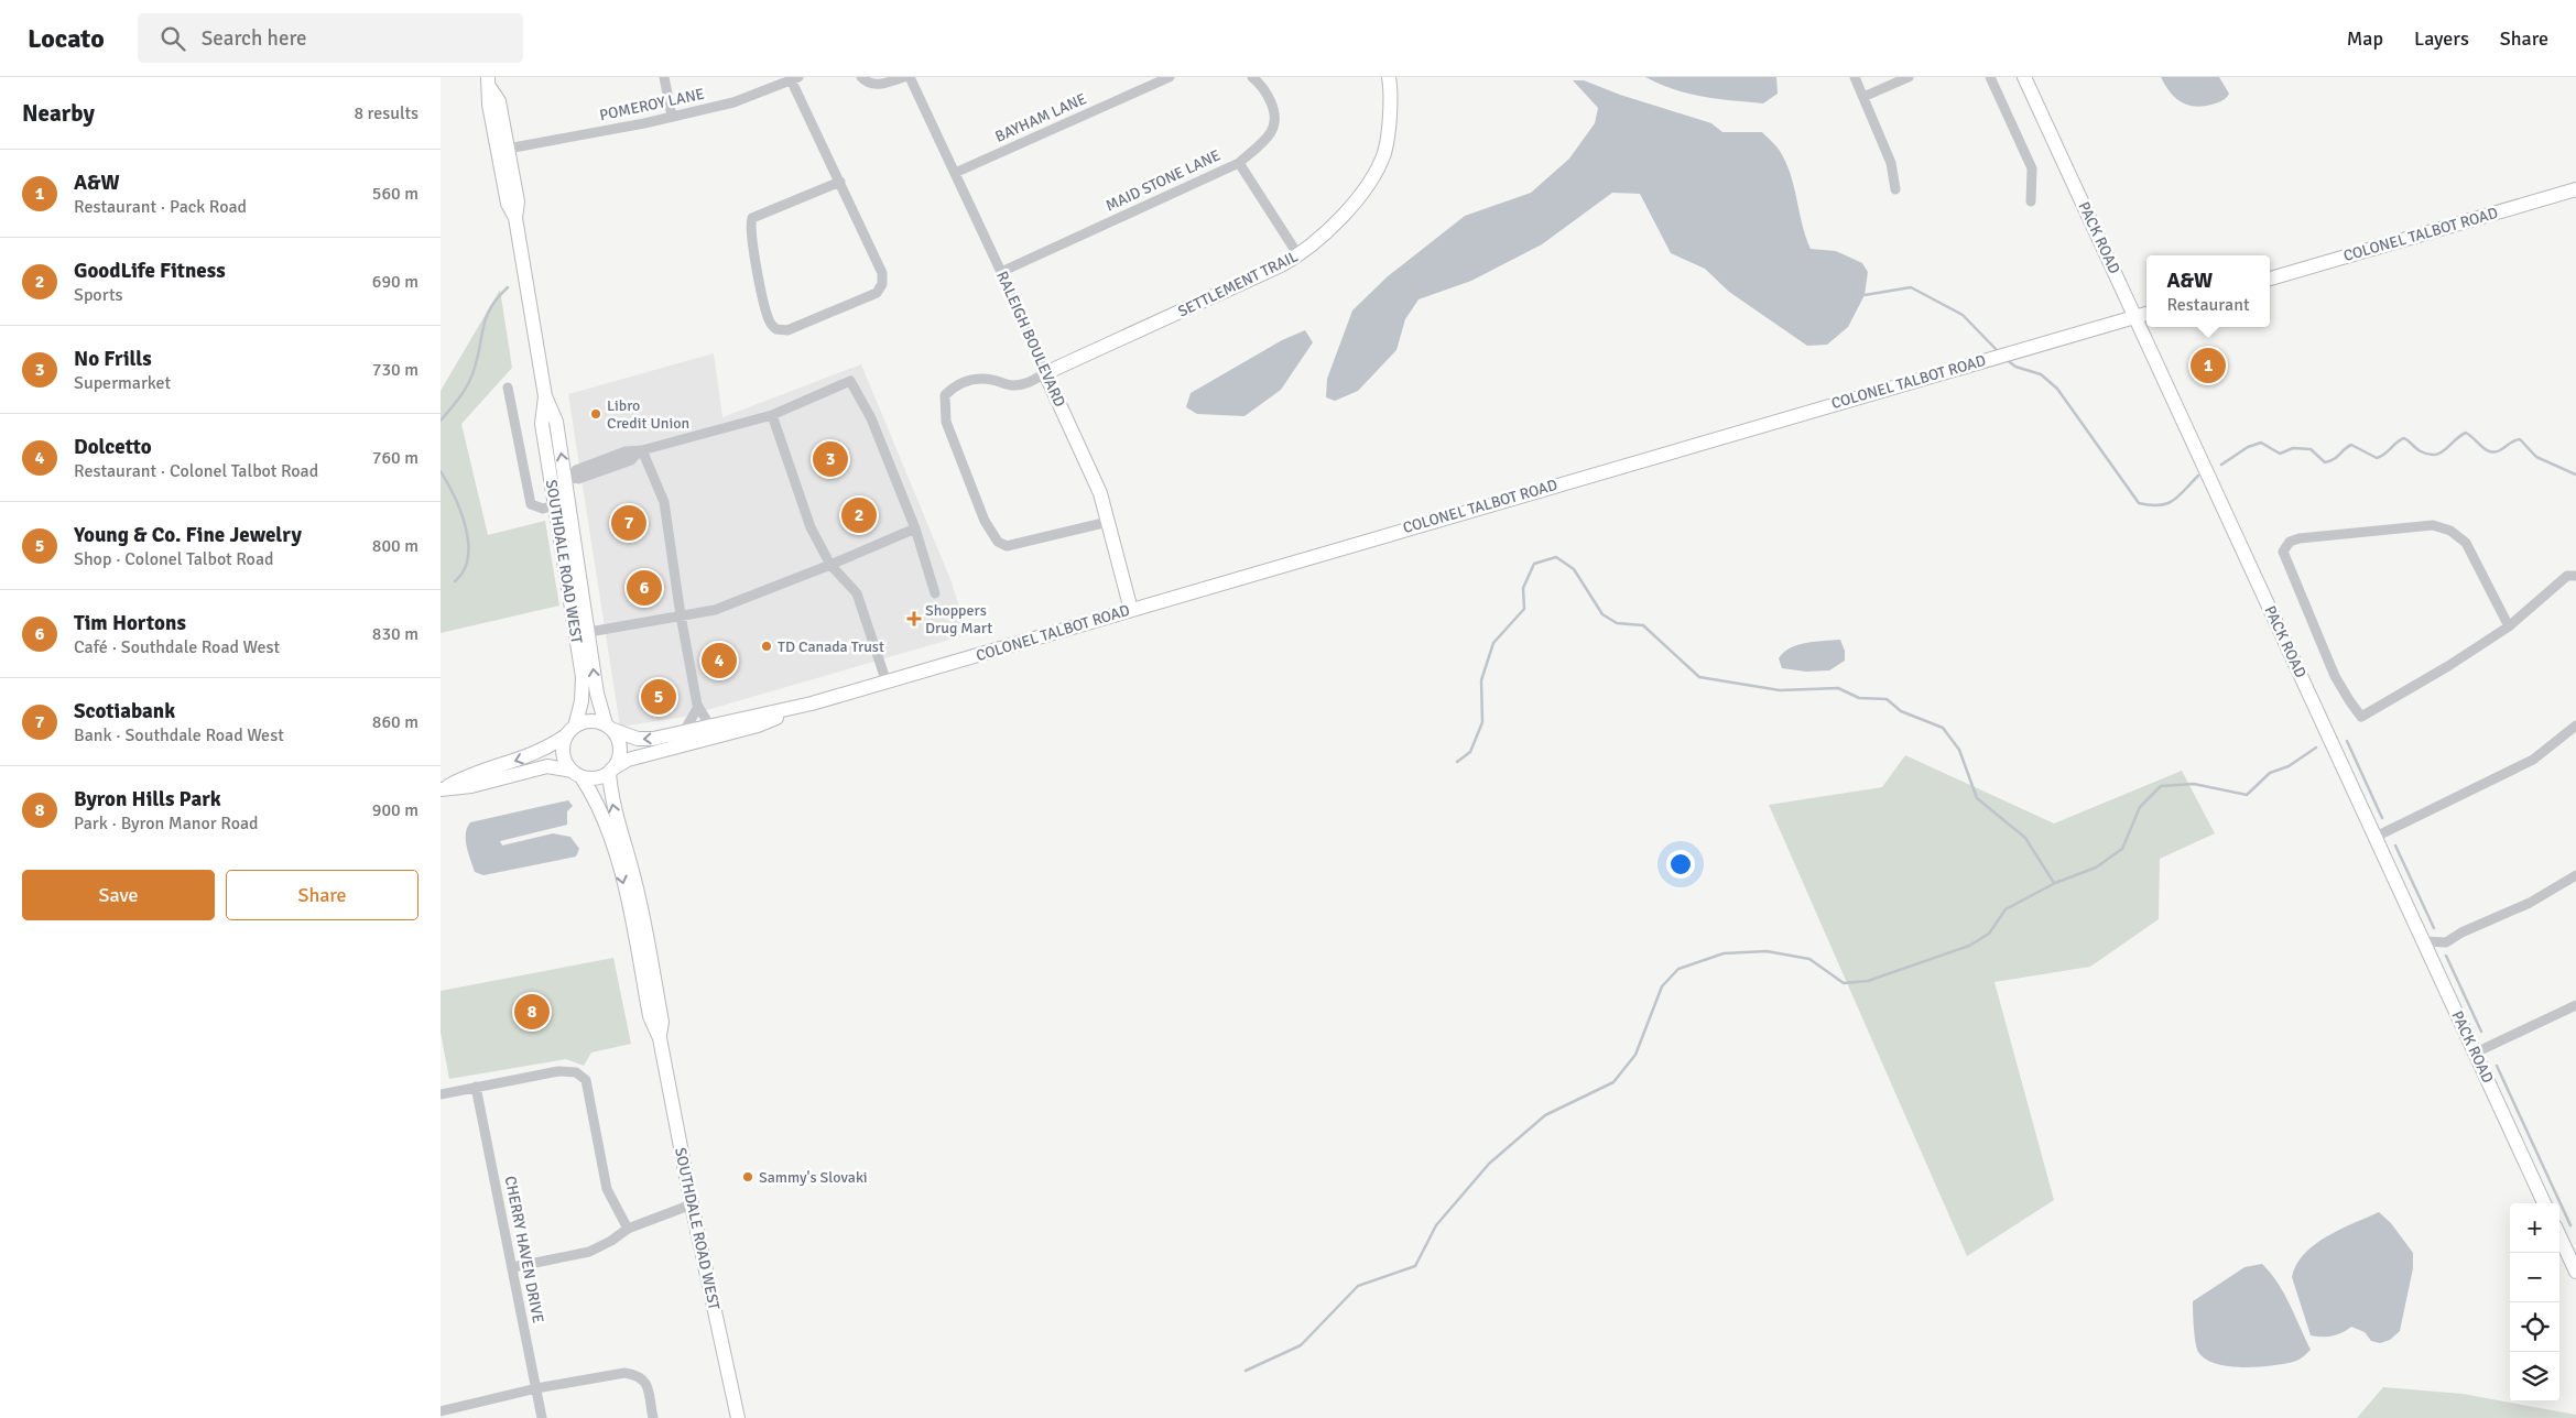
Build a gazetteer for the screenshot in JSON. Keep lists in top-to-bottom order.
{
  "streets": {
    "main road": [
      "COLONEL TALBOT ROAD",
      "PACK ROAD",
      "SETTLEMENT TRAIL",
      "RALEIGH BOULEVARD",
      "SOUTHDALE ROAD WEST"
    ],
    "street": [
      "POMEROY LANE",
      "BAYHAM LANE",
      "MAID STONE LANE",
      "CHERRY HAVEN DRIVE"
    ]
  },
  "crossings": [
    ["POMEROY LANE", "SOUTHDALE ROAD WEST"],
    ["BAYHAM LANE", "RALEIGH BOULEVARD"],
    ["MAID STONE LANE", "RALEIGH BOULEVARD"],
    ["COLONEL TALBOT ROAD", "PACK ROAD"],
    ["COLONEL TALBOT ROAD", "RALEIGH BOULEVARD"],
    ["COLONEL TALBOT ROAD", "SOUTHDALE ROAD WEST"],
    ["SETTLEMENT TRAIL", "RALEIGH BOULEVARD"]
  ],
  "places": {
    "other": ["Libro Credit Union", "TD Canada Trust", "Sammy's Slovaki"],
    "health": ["Shoppers Drug Mart"]
  },
  "page": {
    "header": "Locato",
    "search": "Search here",
    "nav": ["Map", "Layers", "Share"],
    "heading": ["Nearby", "8 results"],
    "list": [
      {
        "mark": "1",
        "name": "A&W",
        "note": "Restaurant · Pack Road",
        "value": "560 m"
      },
      {
        "mark": "2",
        "name": "GoodLife Fitness",
        "note": "Sports",
        "value": "690 m"
      },
      {
        "mark": "3",
        "name": "No Frills",
        "note": "Supermarket",
        "value": "730 m"
      },
      {
        "mark": "4",
        "name": "Dolcetto",
        "note": "Restaurant · Colonel Talbot Road",
        "value": "760 m"
      },
      {
        "mark": "5",
        "name": "Young & Co. Fine Jewelry",
        "note": "Shop · Colonel Talbot Road",
        "value": "800 m"
      },
      {
        "mark": "6",
        "name": "Tim Hortons",
        "note": "Café · Southdale Road West",
        "value": "830 m"
      },
      {
        "mark": "7",
        "name": "Scotiabank",
        "note": "Bank · Southdale Road West",
        "value": "860 m"
      },
      {
        "mark": "8",
        "name": "Byron Hills Park",
        "note": "Park · Byron Manor Road",
        "value": "900 m"
      }
    ],
    "popup": ["A&W", "Restaurant"],
    "pins": [
      "1",
      "3",
      "2",
      "7",
      "6",
      "4",
      "5",
      "8"
    ],
    "buttons": ["Save", "Share"],
    "map_buttons": ["+", "−"]
  }
}
